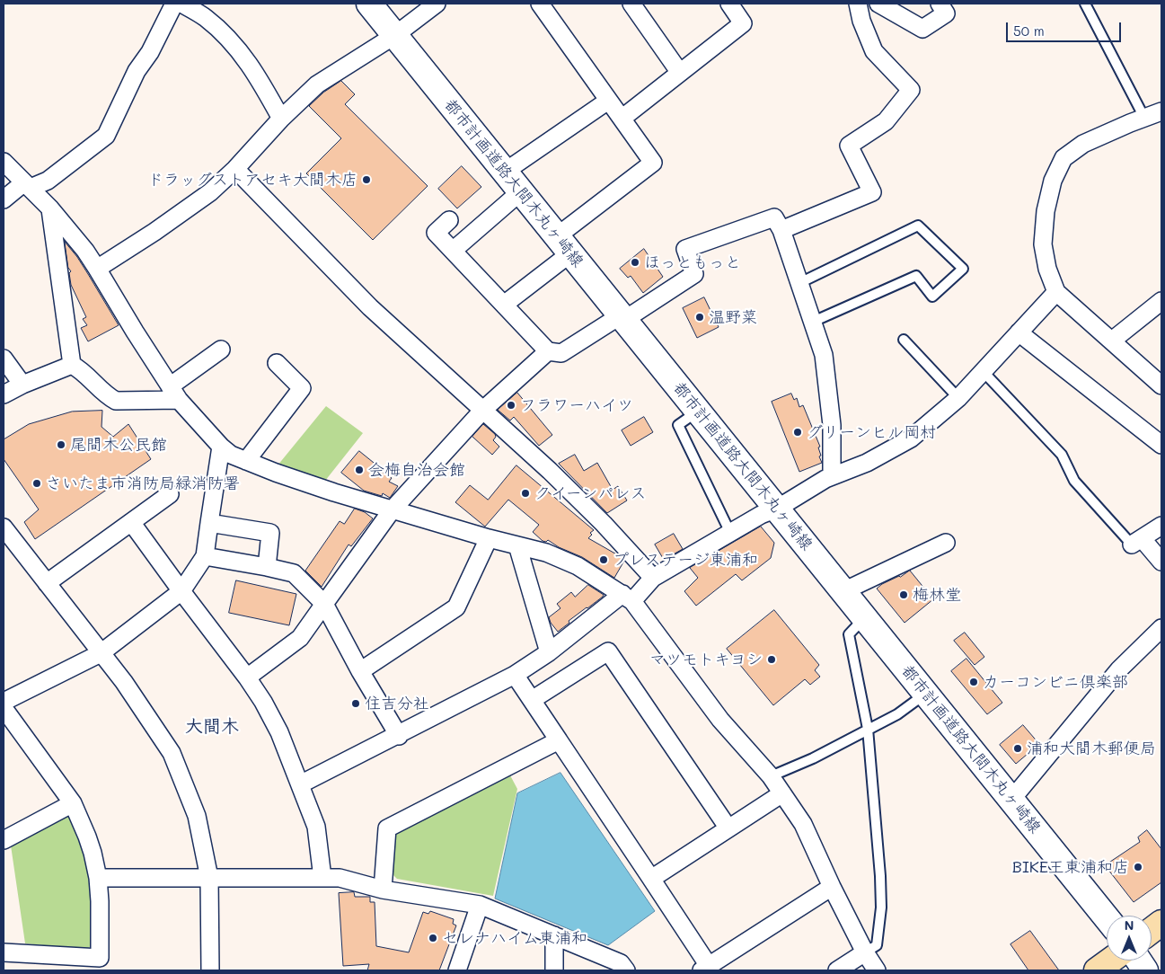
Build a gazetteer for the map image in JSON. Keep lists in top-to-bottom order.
{
  "streets": {
    "street": ["都市計画道路大間木丸ヶ崎線"]
  },
  "districts": ["大間木"],
  "places": [
    "ドラッグストアセキ大間木店",
    "ほっともっと",
    "温野菜",
    "フラワーハイツ",
    "グリーンヒル岡村",
    "尾間木公民館",
    "会梅自治会館",
    "さいたま市消防局緑消防署",
    "クイーンパレス",
    "プレステージ東浦和",
    "梅林堂",
    "マツモトキヨシ",
    "カーコンビニ倶楽部",
    "住吉分社",
    "浦和大間木郵便局",
    "BIKE王東浦和店",
    "セレナハイム東浦和"
  ],
  "scale_bar": "50 m",
  "north": "top"
}
